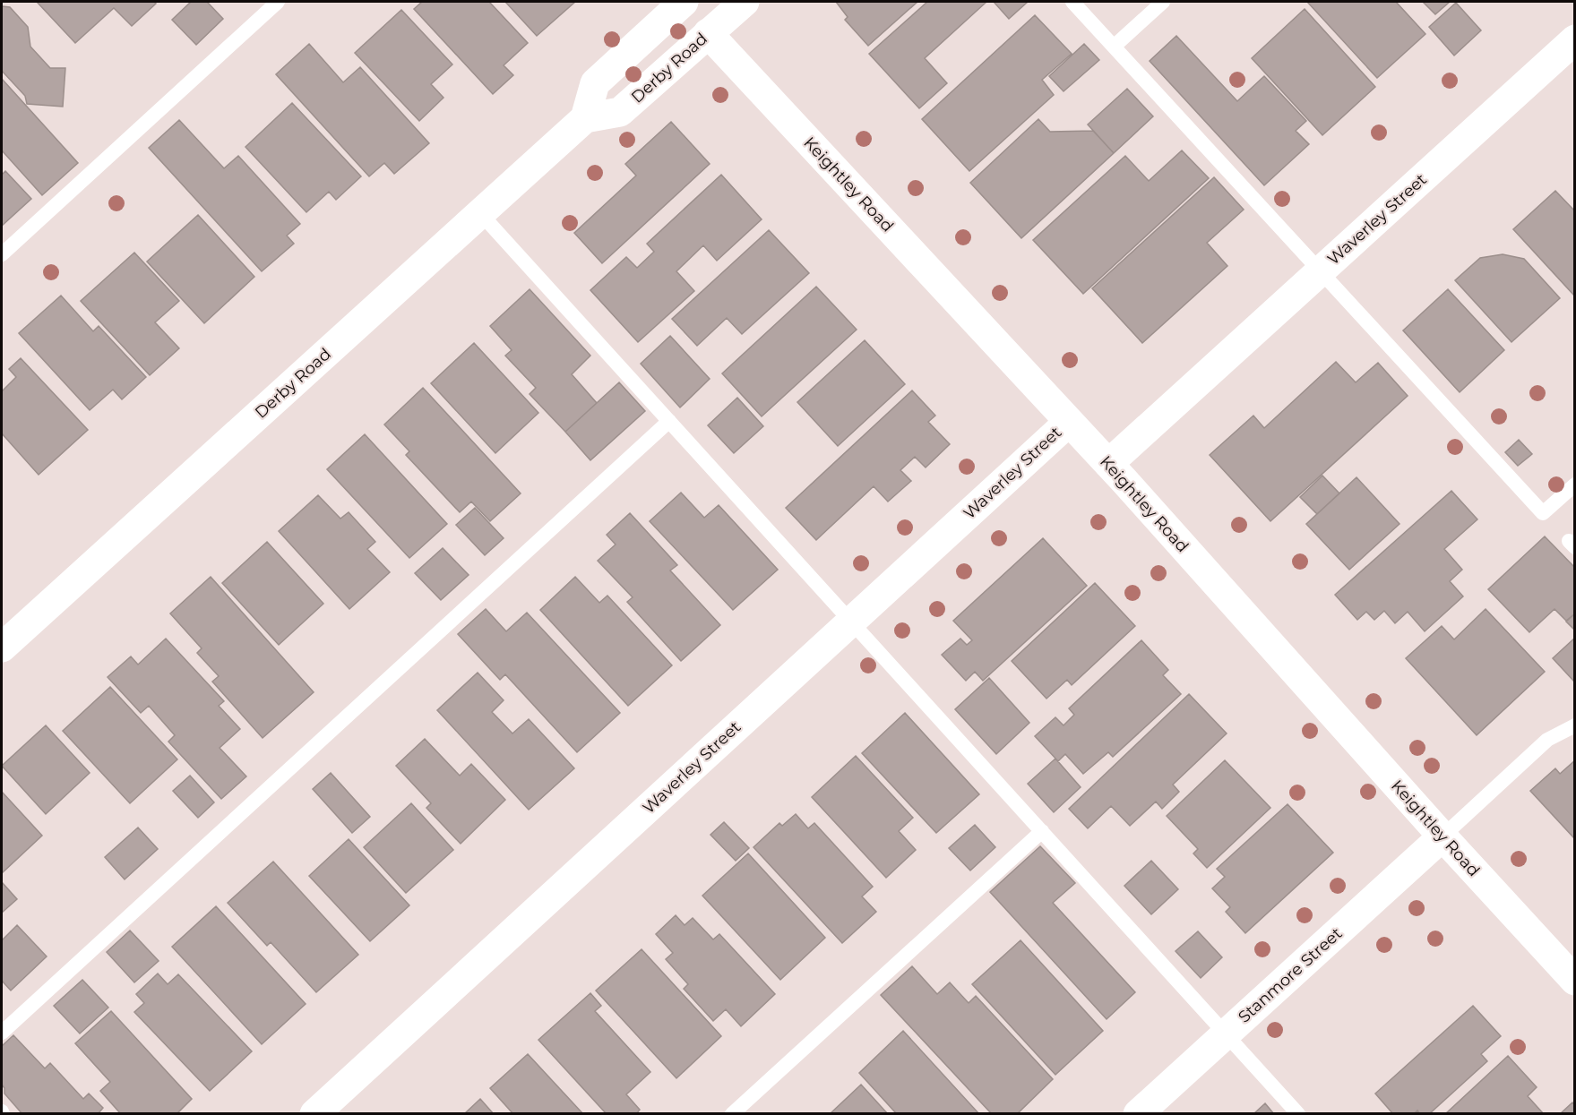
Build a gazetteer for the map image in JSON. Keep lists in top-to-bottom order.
{
  "streets": {
    "street": [
      "Derby Road",
      "Keightley Road",
      "Waverley Street",
      "Stanmore Street"
    ]
  },
  "crossings": [
    ["Derby Road", "Keightley Road"],
    ["Keightley Road", "Waverley Street"],
    ["Keightley Road", "Stanmore Street"]
  ]
}
